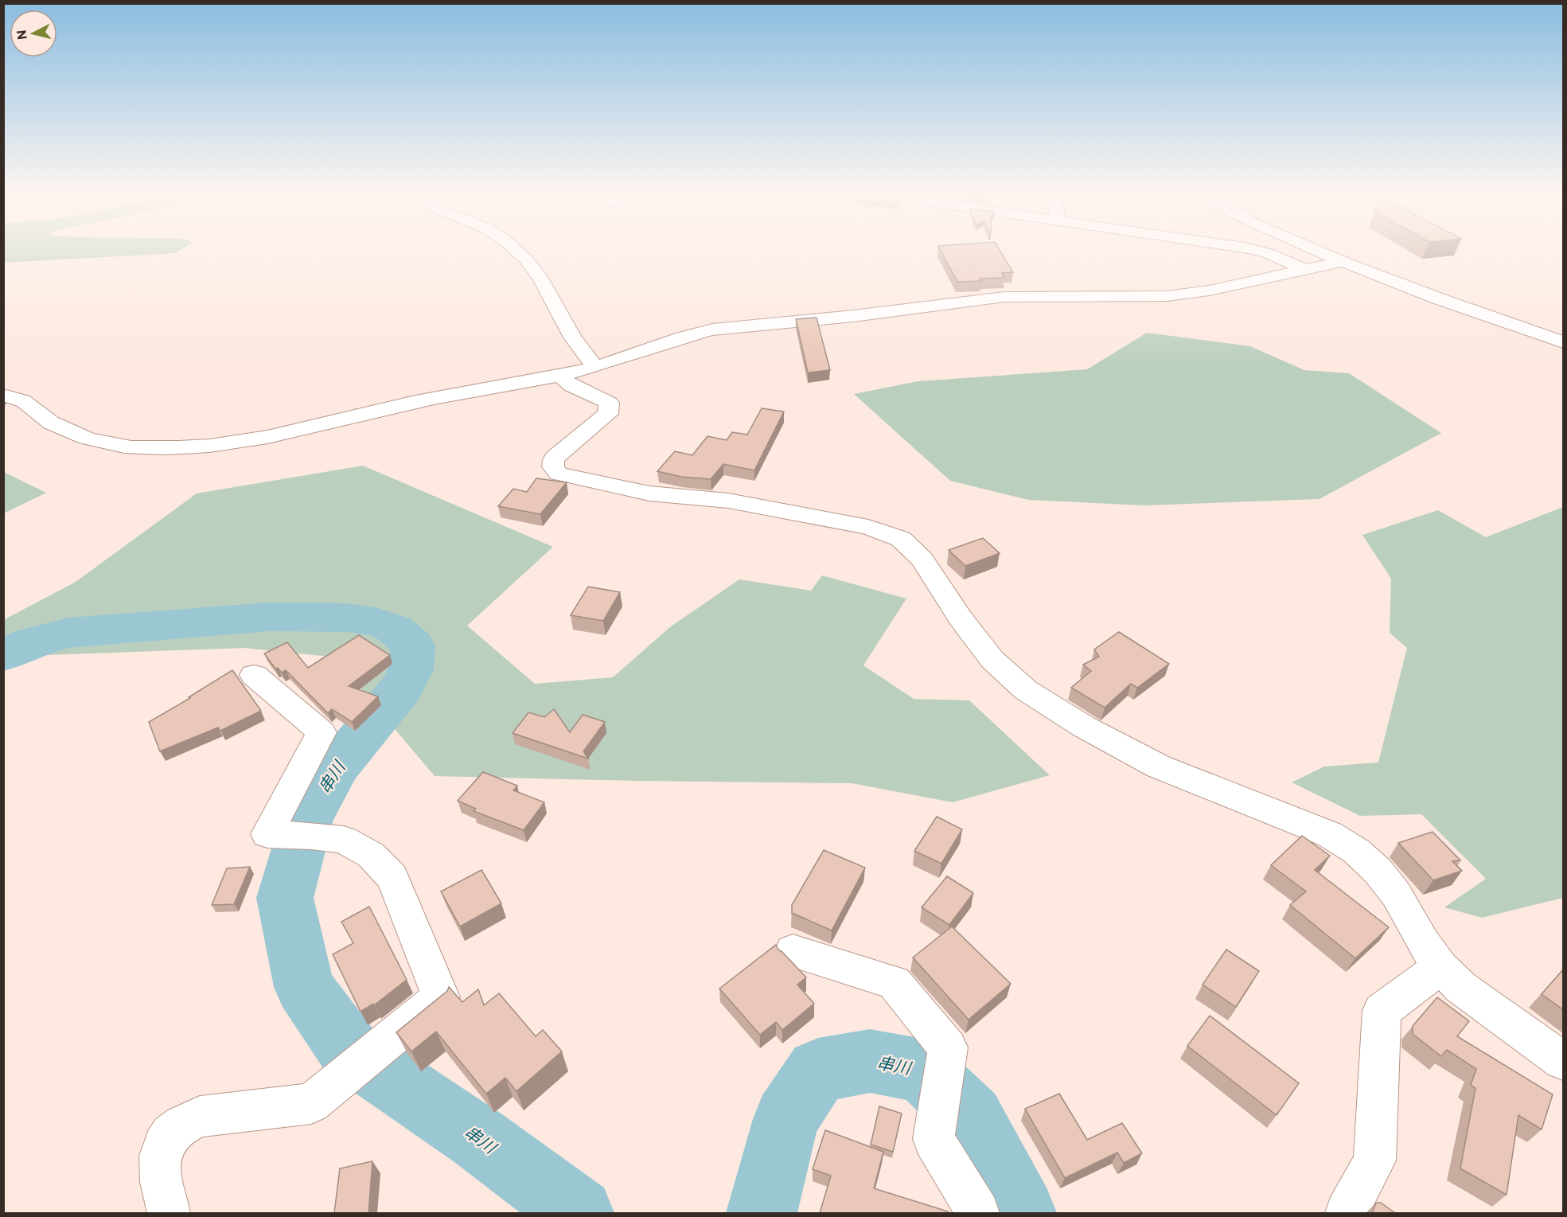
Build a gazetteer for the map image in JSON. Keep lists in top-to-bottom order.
{
  "water": ["串川"],
  "north": "left"
}
